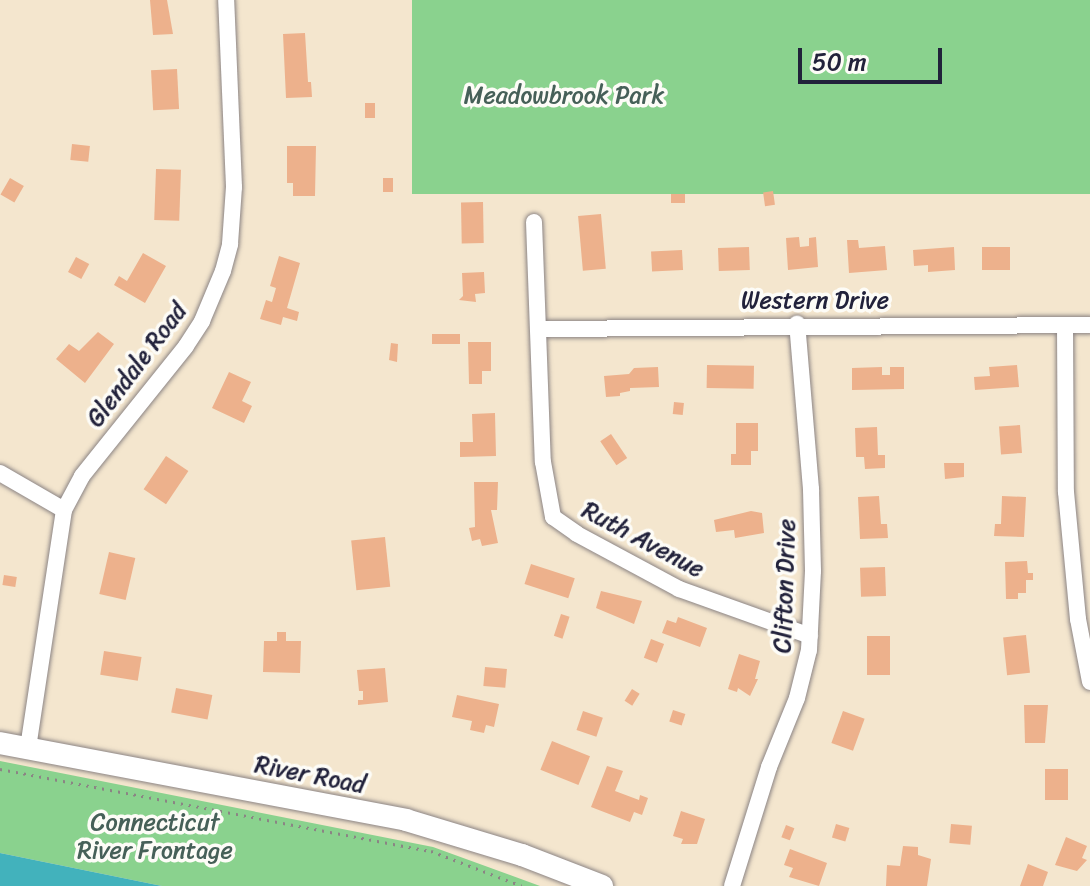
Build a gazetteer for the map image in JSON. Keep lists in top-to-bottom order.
{
  "streets": {
    "street": [
      "Western Drive",
      "Glendale Road",
      "Ruth Avenue",
      "Clifton Drive",
      "River Road"
    ]
  },
  "crossings": [
    ["Western Drive", "Ruth Avenue"],
    ["Western Drive", "Clifton Drive"],
    ["Glendale Road", "River Road"],
    ["Ruth Avenue", "Clifton Drive"]
  ],
  "parks": ["Meadowbrook Park", "Connecticut River Frontage"],
  "scale_bar": "50 m"
}
